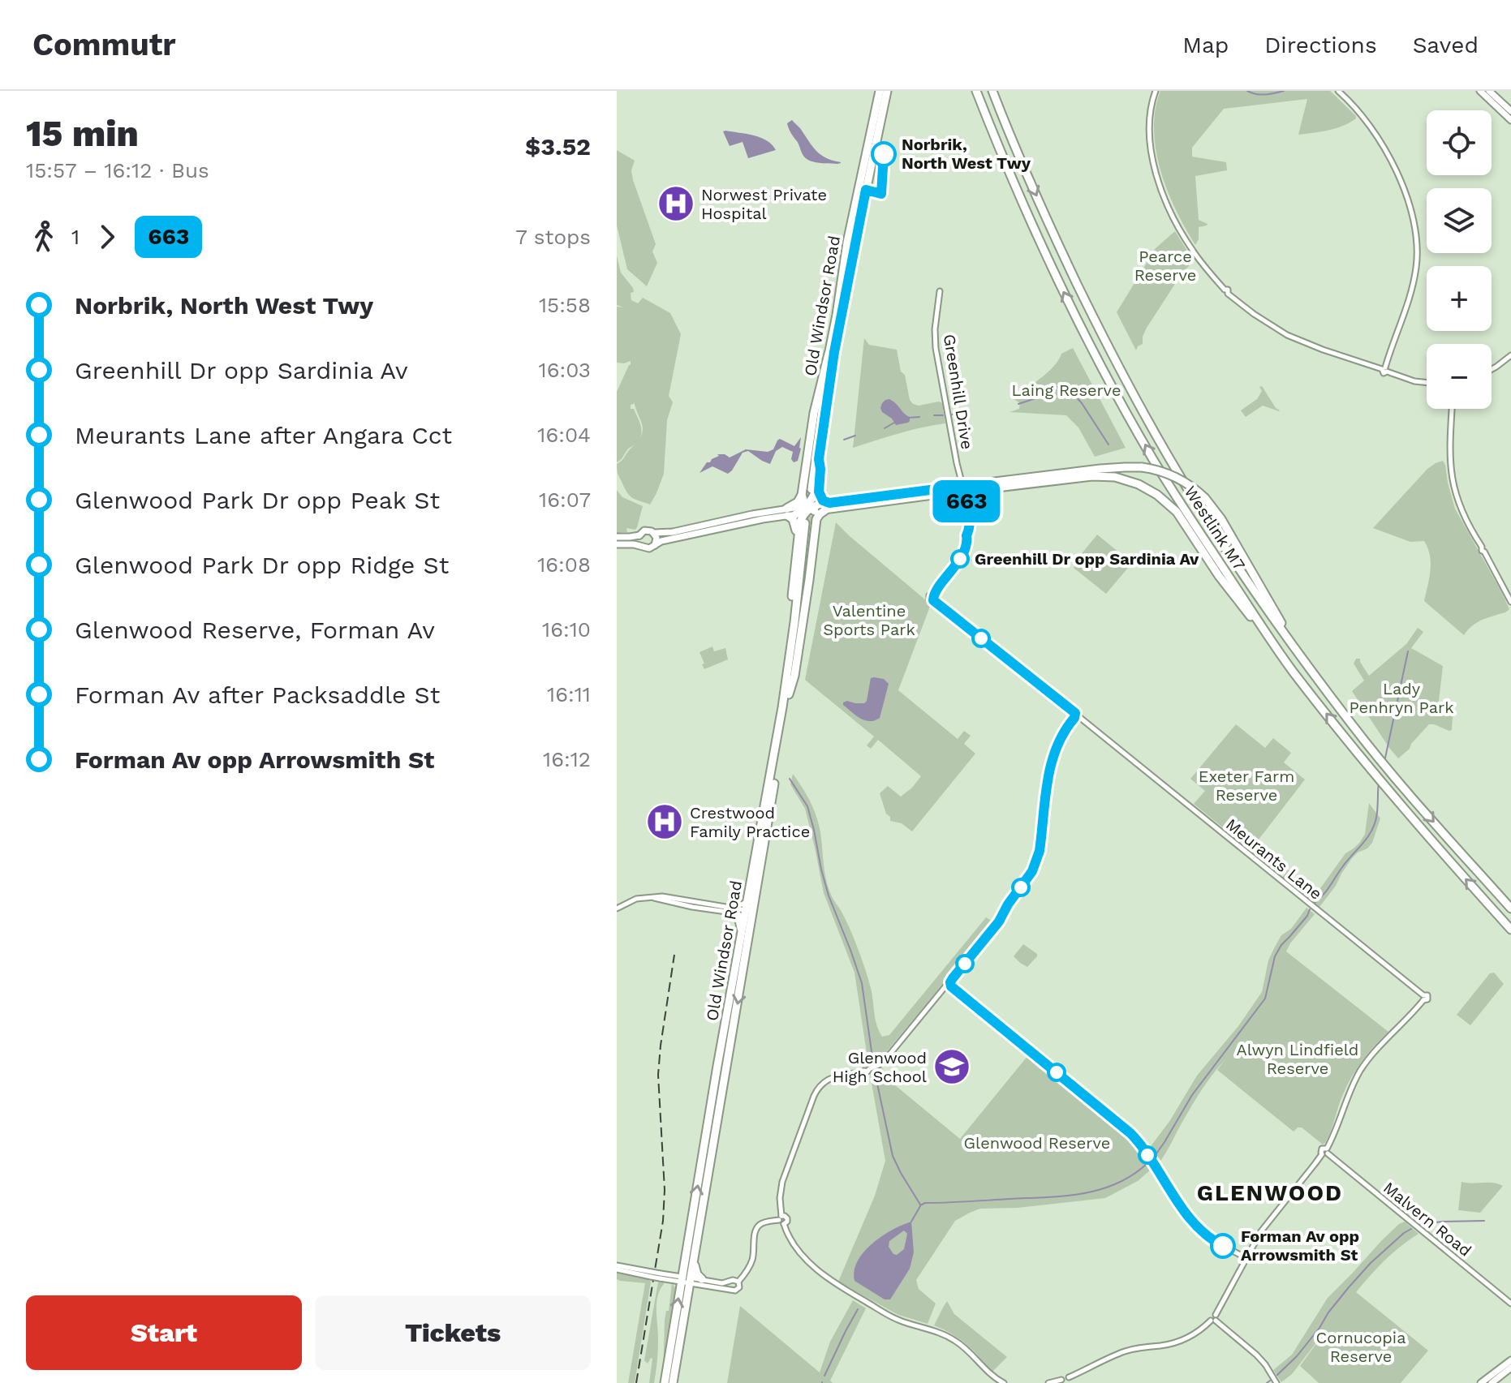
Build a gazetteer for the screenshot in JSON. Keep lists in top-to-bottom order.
{
  "streets": {
    "highway": ["Old Windsor Road", "Westlink M7"],
    "street": ["Greenhill Drive", "Meurants Lane", "Malvern Road"]
  },
  "crossings": [
    ["Greenhill Drive", "Meurants Lane"],
    ["Meurants Lane", "Malvern Road"]
  ],
  "districts": ["GLENWOOD"],
  "parks": [
    "Pearce Reserve",
    "Laing Reserve",
    "Valentine Sports Park",
    "Lady Penhryn Park",
    "Exeter Farm Reserve",
    "Alwyn Lindfield Reserve",
    "Glenwood Reserve",
    "Cornucopia Reserve"
  ],
  "places": {
    "other": ["Norbrik, North West Twy", "Greenhill Dr opp Sardinia Av", "Forman Av opp Arrowsmith St"],
    "hospital": ["Norwest Private Hospital", "Crestwood Family Practice"],
    "school or university": ["Glenwood High School"]
  },
  "lines": ["bus line 663"],
  "page": {
    "header": "Commutr",
    "nav": ["Map", "Directions", "Saved"],
    "heading": ["15 min", "15:57 – 16:12 · Bus", "$3.52"],
    "on_map": "663",
    "map_buttons": ["+", "−"],
    "legs": ["1", "663", "7 stops"],
    "list": [
      {
        "name": "Norbrik, North West Twy",
        "value": "15:58"
      },
      {
        "name": "Greenhill Dr opp Sardinia Av",
        "value": "16:03"
      },
      {
        "name": "Meurants Lane after Angara Cct",
        "value": "16:04"
      },
      {
        "name": "Glenwood Park Dr opp Peak St",
        "value": "16:07"
      },
      {
        "name": "Glenwood Park Dr opp Ridge St",
        "value": "16:08"
      },
      {
        "name": "Glenwood Reserve, Forman Av",
        "value": "16:10"
      },
      {
        "name": "Forman Av after Packsaddle St",
        "value": "16:11"
      },
      {
        "name": "Forman Av opp Arrowsmith St",
        "value": "16:12"
      }
    ],
    "buttons": ["Start", "Tickets"]
  }
}
